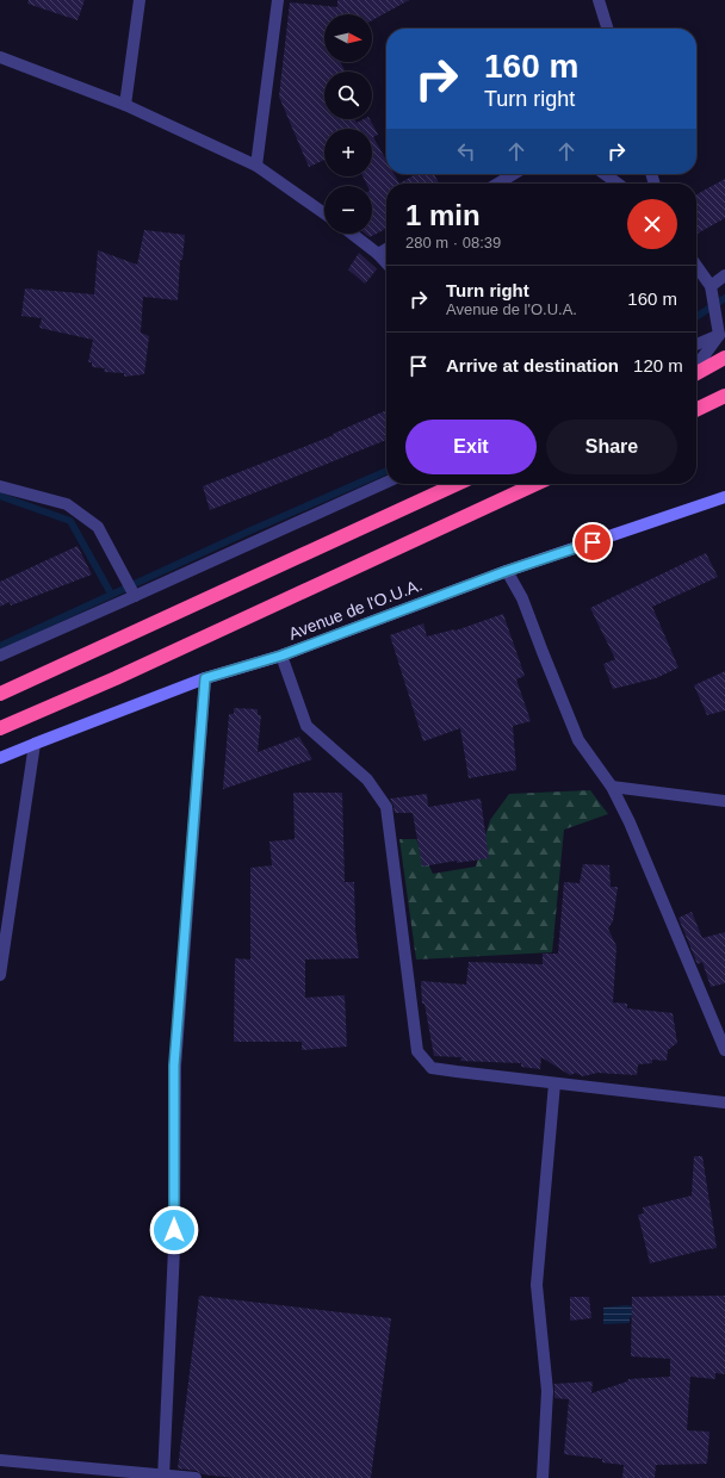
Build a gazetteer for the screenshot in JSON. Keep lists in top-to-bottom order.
{
  "streets": {
    "highway": ["Avenue de l'O.U.A."]
  },
  "north": "right",
  "page": {
    "map_buttons": ["+", "−"],
    "turn": ["160 m", "Turn right"],
    "heading": ["1 min", "280 m · 08:39"],
    "list": [
      {
        "name": "Turn right",
        "note": "Avenue de l'O.U.A.",
        "value": "160 m"
      },
      {
        "name": "Arrive at destination",
        "value": "120 m"
      }
    ],
    "buttons": ["Exit", "Share"]
  }
}
